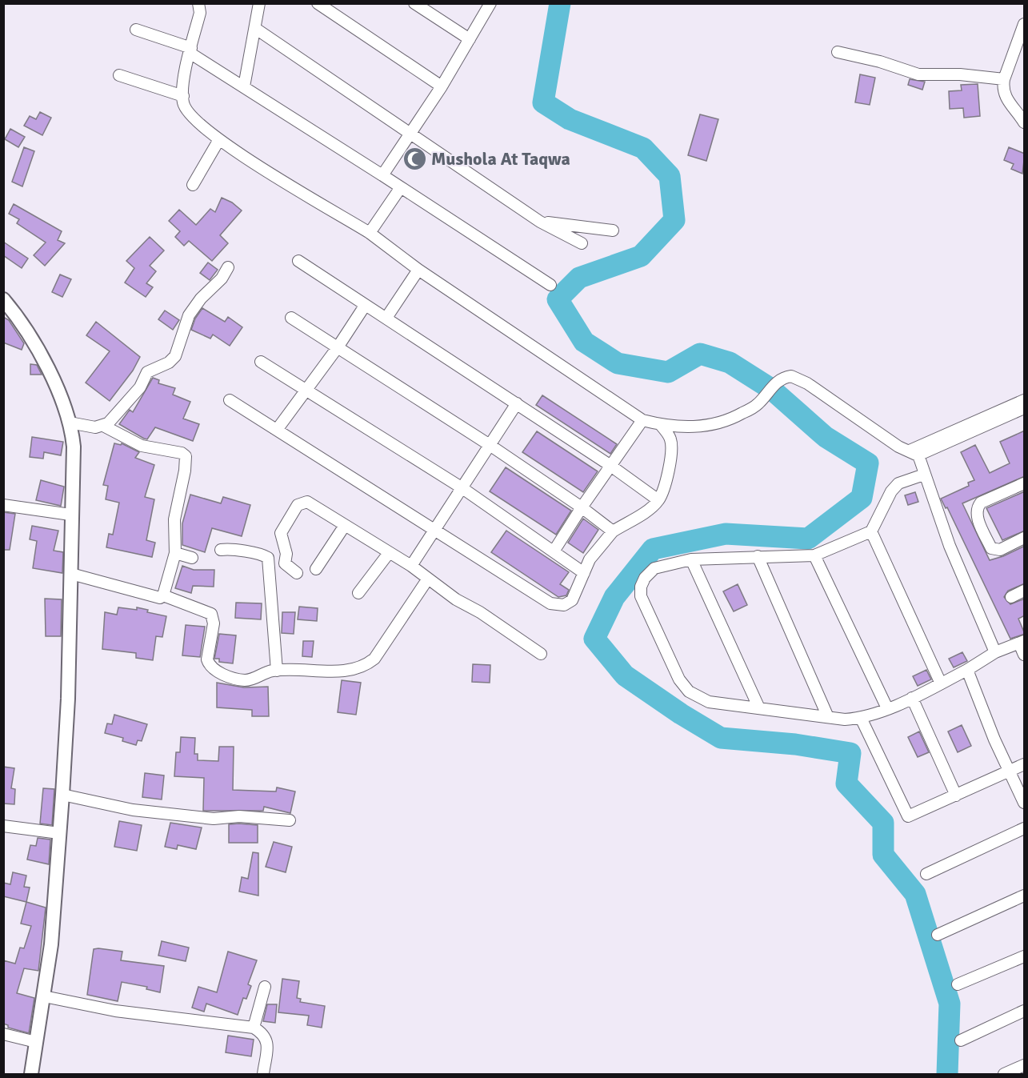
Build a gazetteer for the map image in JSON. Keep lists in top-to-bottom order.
{
  "places": {
    "mosque": ["Mushola At Taqwa"]
  }
}
